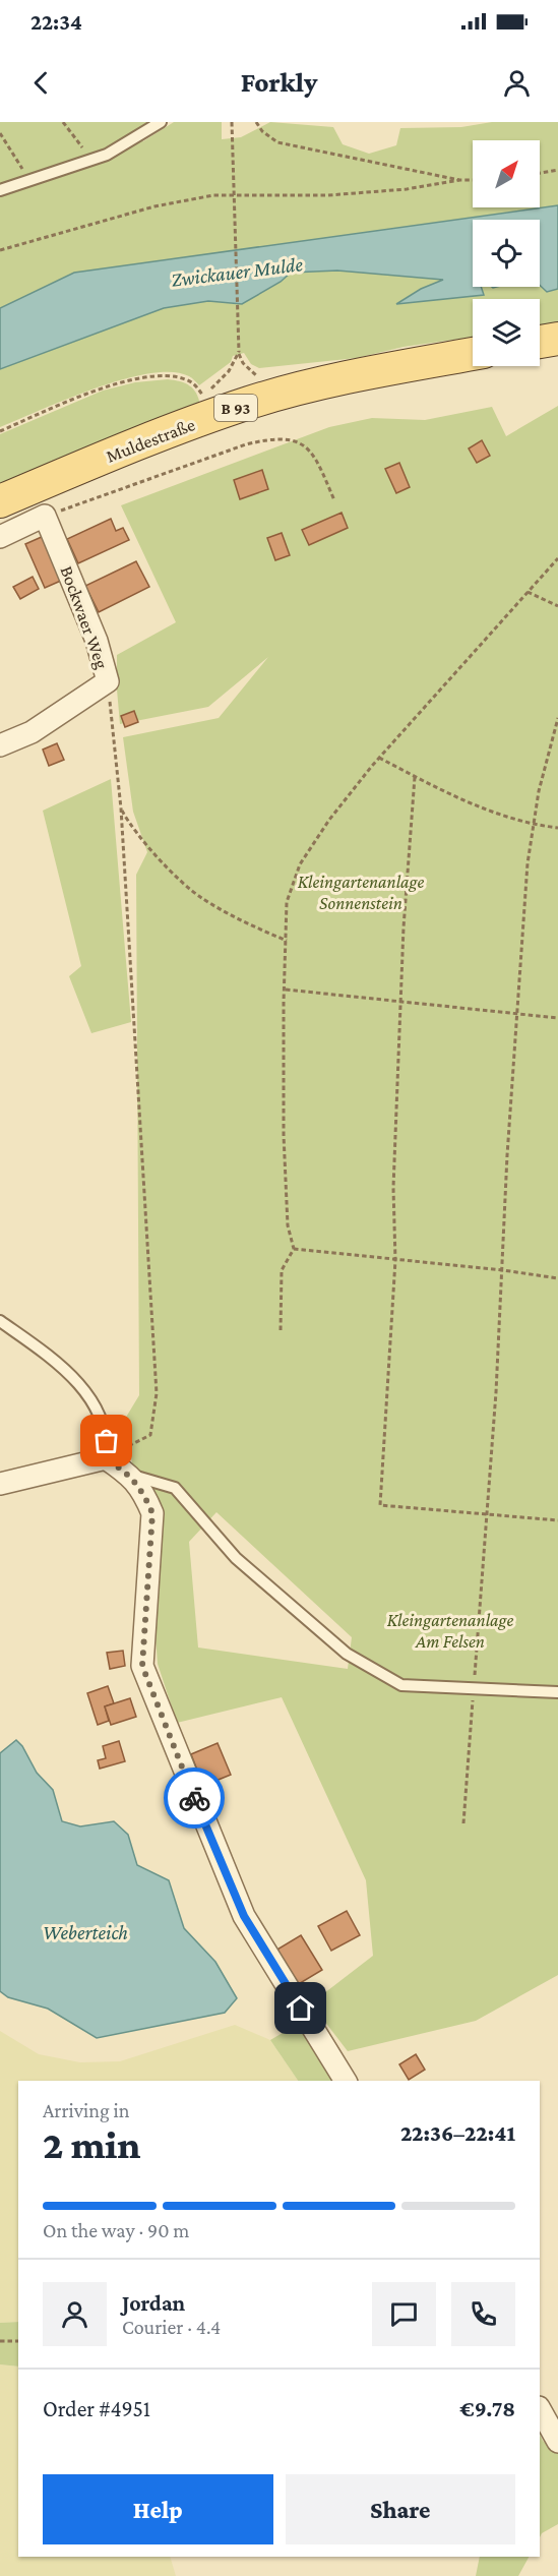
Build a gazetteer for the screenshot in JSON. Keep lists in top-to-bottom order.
{
  "streets": {
    "main road": ["B 93", "Muldestraße"],
    "street": ["Bockwaer Weg"]
  },
  "crossings": [
    ["Muldestraße", "Bockwaer Weg"]
  ],
  "water": ["Zwickauer Mulde", "Weberteich"],
  "parks": ["Kleingartenanlage Sonnenstein", "Kleingartenanlage Am Felsen"],
  "north": "top right",
  "page": {
    "status": "22:34",
    "header": "Forkly",
    "heading": ["2 min", "Arriving in", "22:36–22:41"],
    "panel": [
      "Jordan",
      "Courier · 4.4",
      "Order #4951",
      "€9.78"
    ],
    "bar": "On the way · 90 m",
    "buttons": ["Help", "Share"]
  }
}
